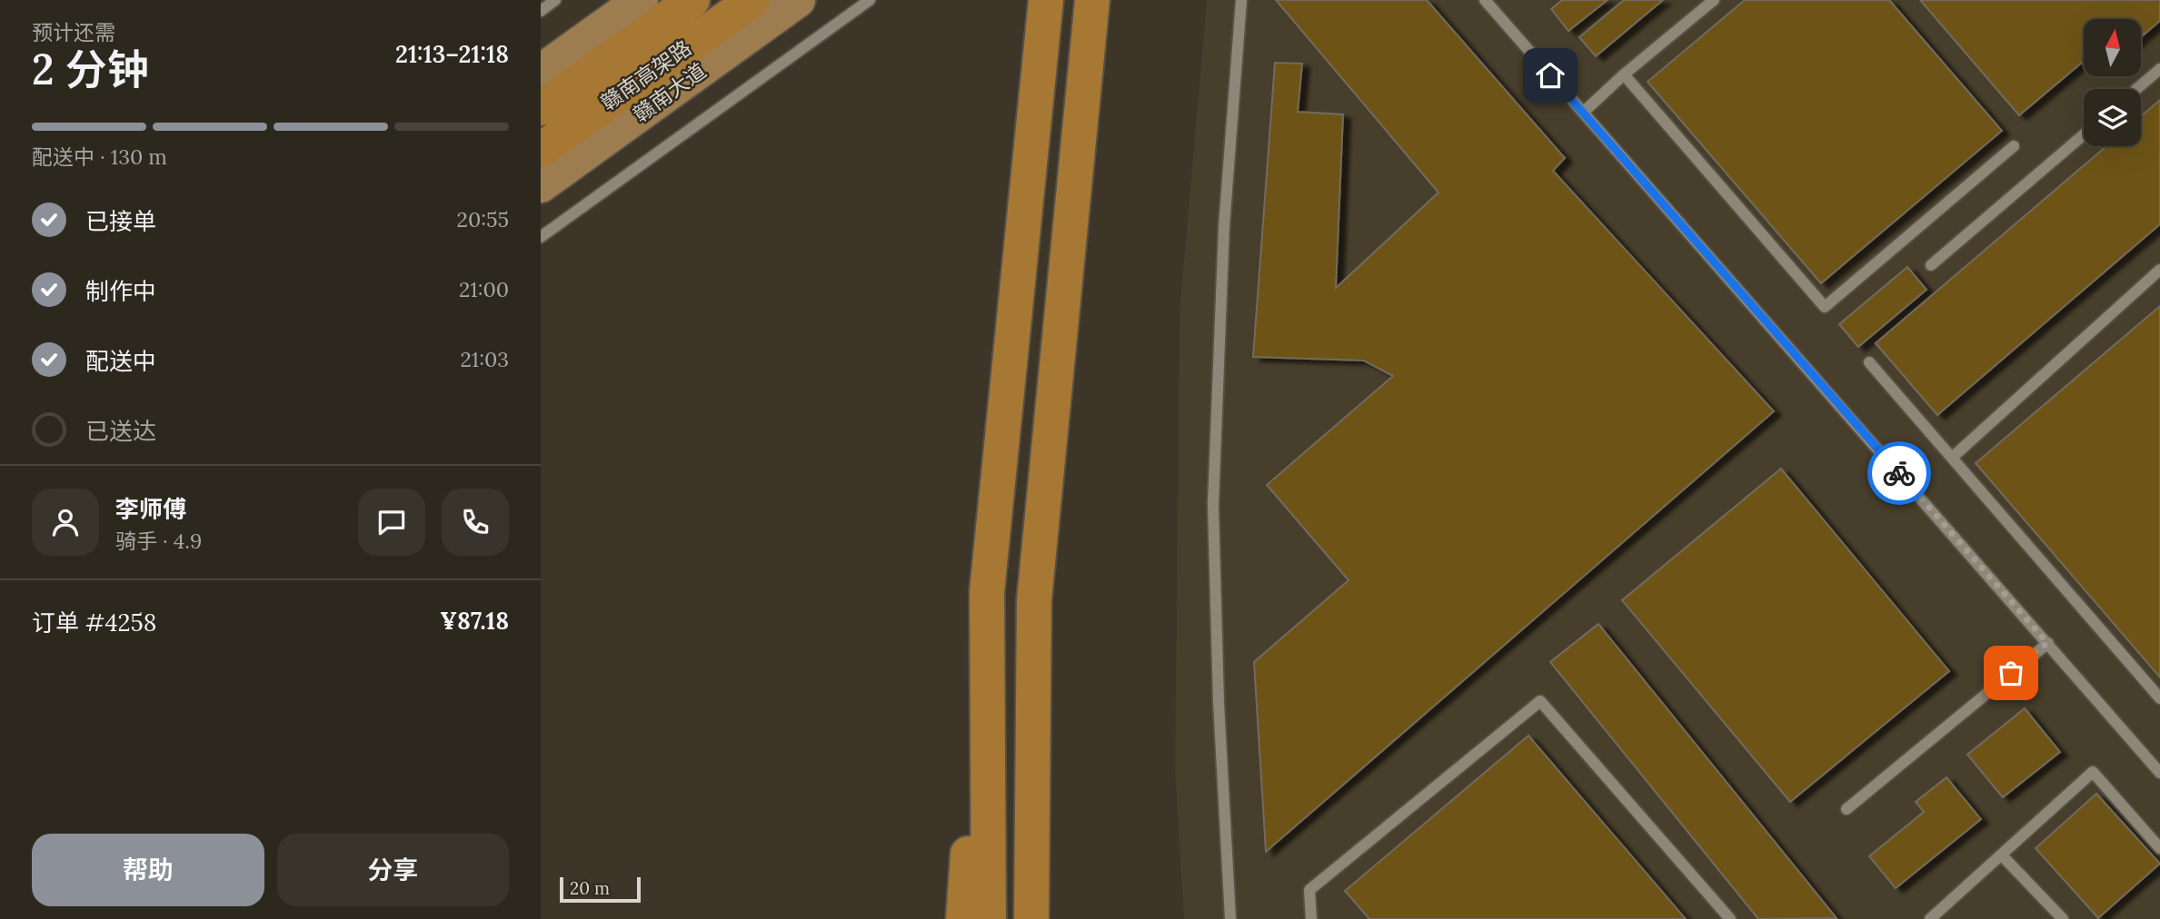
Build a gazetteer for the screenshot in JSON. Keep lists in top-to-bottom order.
{
  "streets": {
    "highway": ["赣南高架路"],
    "main road": ["赣南大道"]
  },
  "scale_bar": "20 m",
  "north": "top",
  "page": {
    "heading": ["2 分钟", "预计还需", "21:13–21:18"],
    "panel": [
      "李师傅",
      "骑手 · 4.9",
      "订单 #4258",
      "¥87.18"
    ],
    "bar": "配送中 · 130 m",
    "list": [
      ["已接单", "20:55"],
      ["制作中", "21:00"],
      ["配送中", "21:03"],
      "已送达"
    ],
    "buttons": ["帮助", "分享"],
    "scale": "20 m"
  }
}
